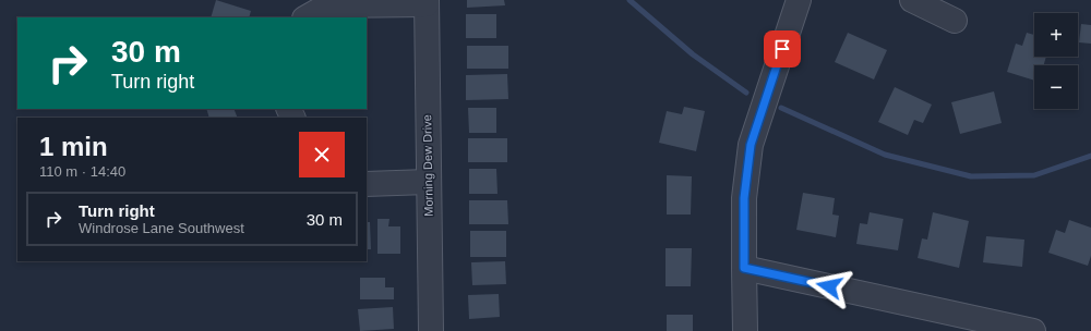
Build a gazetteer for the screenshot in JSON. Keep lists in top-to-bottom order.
{
  "streets": {
    "street": ["Morning Dew Drive"]
  },
  "page": {
    "map_buttons": ["+", "−"],
    "turn": ["30 m", "Turn right"],
    "heading": ["1 min", "110 m · 14:40"],
    "list": [
      {
        "name": "Turn right",
        "note": "Windrose Lane Southwest",
        "value": "30 m"
      }
    ]
  }
}
